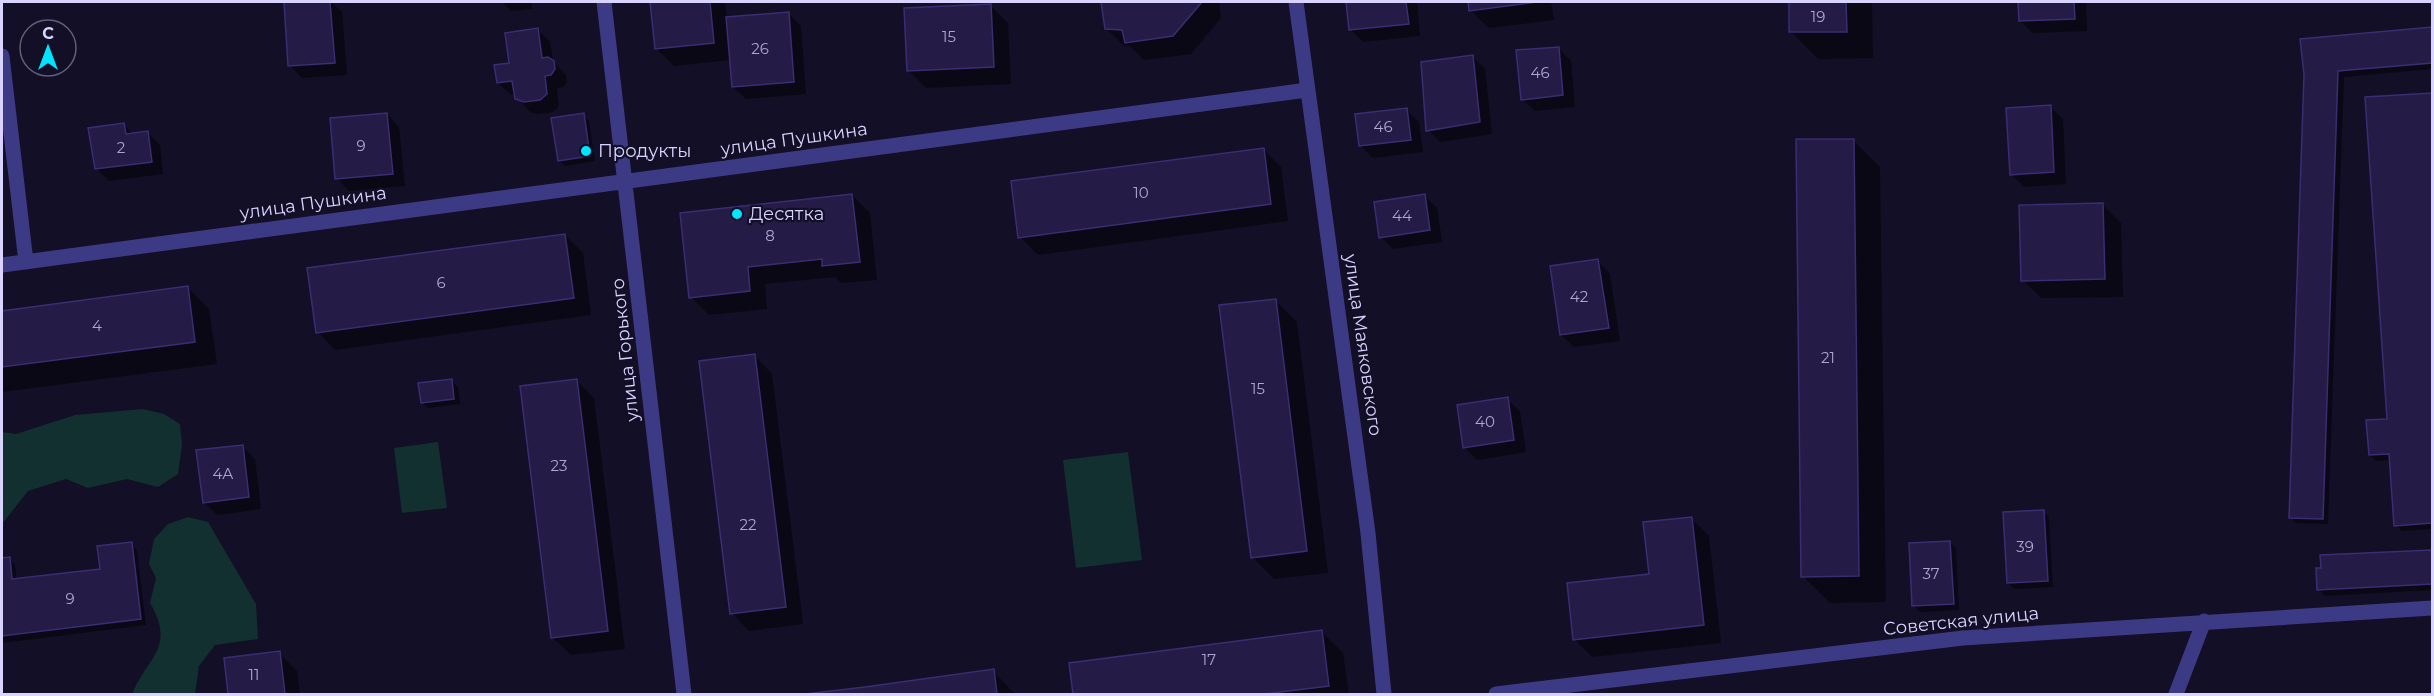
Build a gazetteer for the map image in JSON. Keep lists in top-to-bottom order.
{
  "streets": {
    "street": [
      "улица Пушкина",
      "улица Маяковского",
      "улица Горького",
      "Советская улица"
    ]
  },
  "crossings": [
    ["улица Пушкина", "улица Маяковского"],
    ["улица Пушкина", "улица Горького"]
  ],
  "places": ["Продукты", "Десятка"],
  "house_numbers": [
    "19",
    "15",
    "26",
    "46",
    "46",
    "9",
    "2",
    "10",
    "44",
    "8",
    "6",
    "42",
    "4",
    "21",
    "15",
    "40",
    "23",
    "4А",
    "22",
    "39",
    "37",
    "9",
    "17",
    "11"
  ],
  "north": "top"
}
